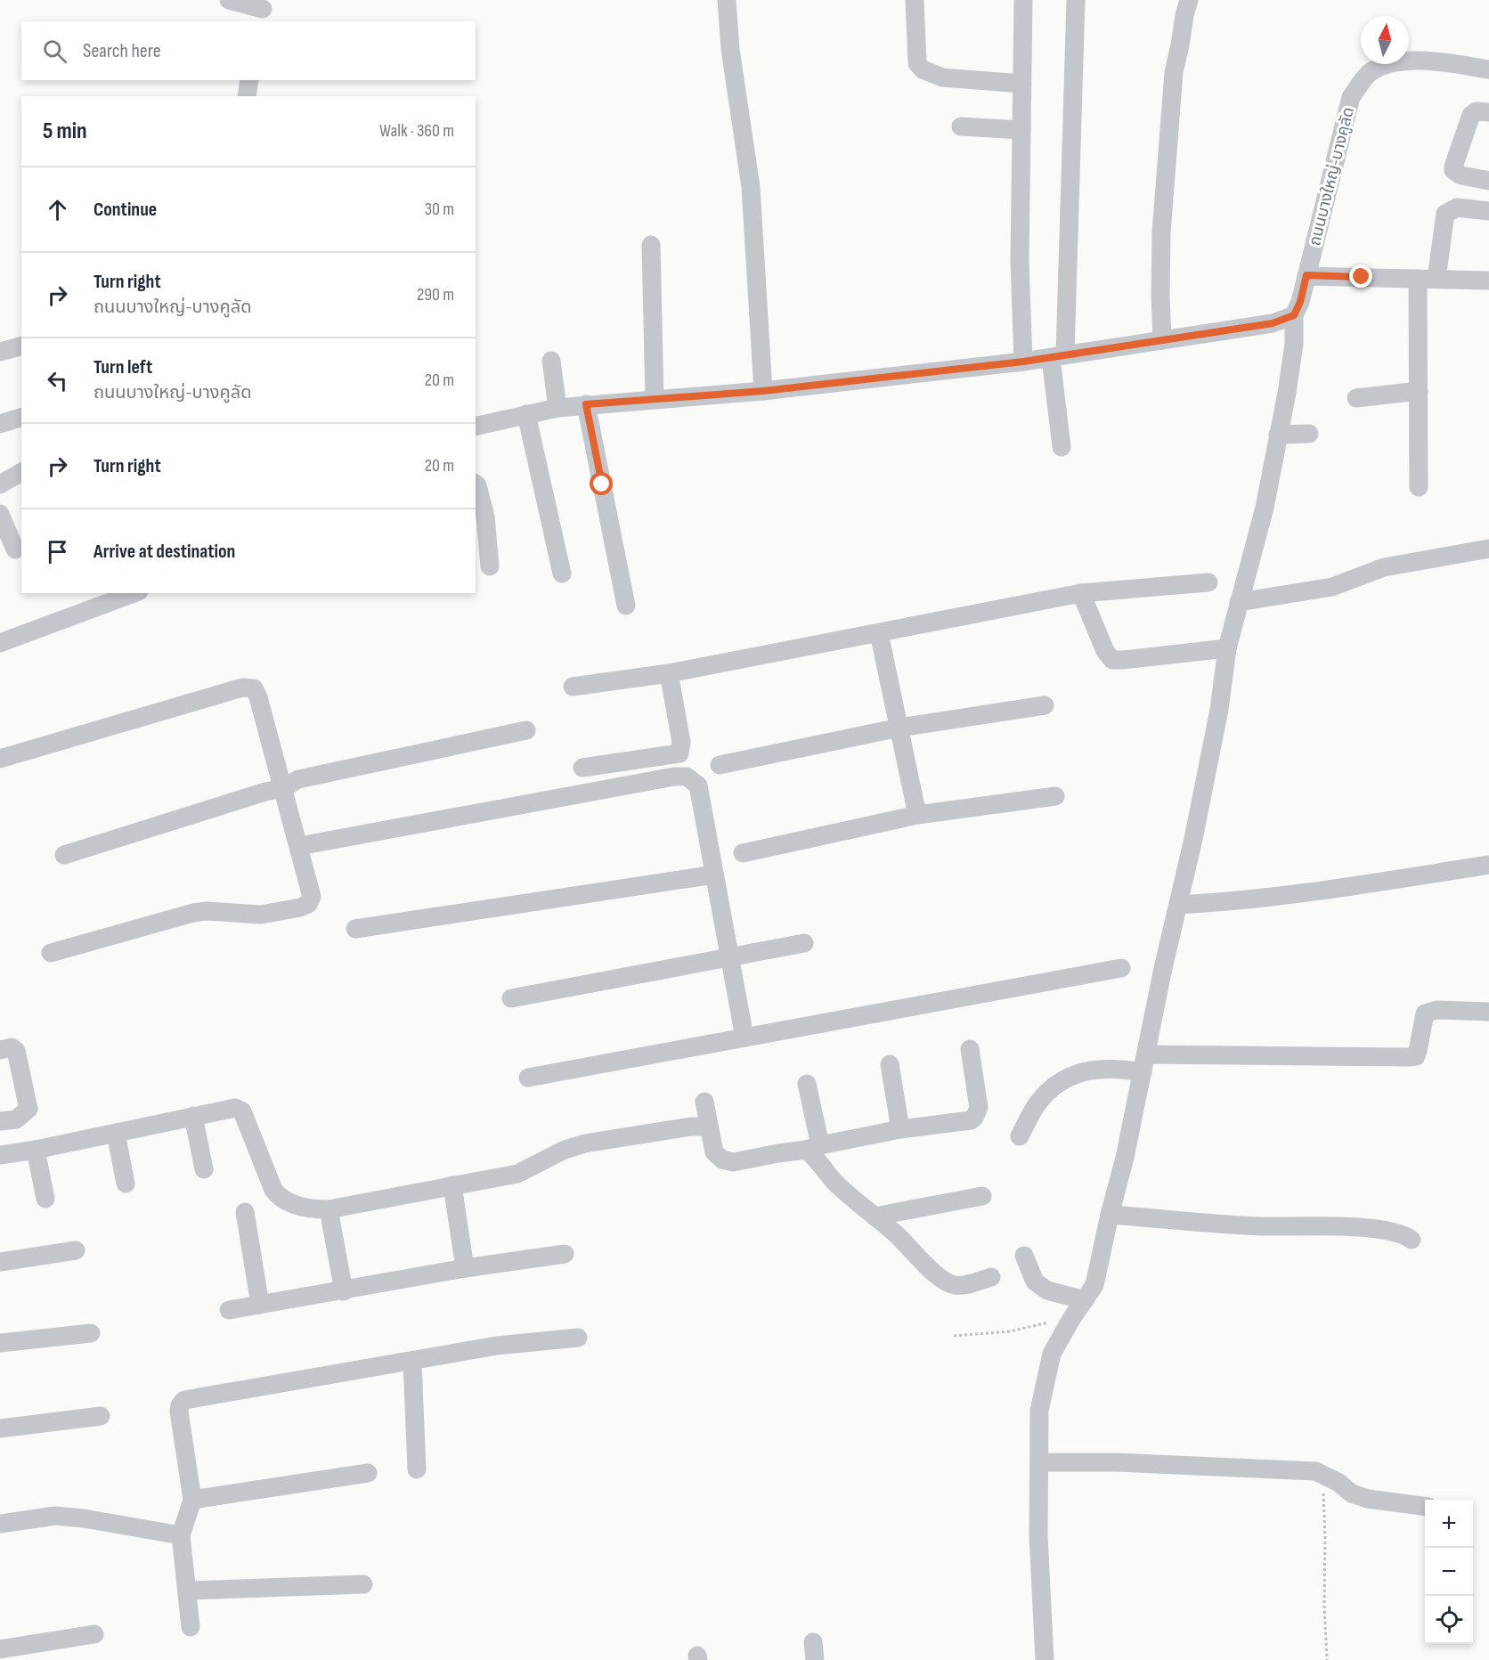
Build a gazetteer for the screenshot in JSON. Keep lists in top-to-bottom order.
{
  "streets": {
    "street": ["ถนนบางใหญ่-บางคูลัด"]
  },
  "north": "top",
  "page": {
    "search": "Search here",
    "heading": ["5 min", "Walk · 360 m"],
    "list": [
      ["Continue", "30 m"],
      ["Turn right", "ถนนบางใหญ่-บางคูลัด", "290 m"],
      ["Turn left", "ถนนบางใหญ่-บางคูลัด", "20 m"],
      ["Turn right", "20 m"],
      "Arrive at destination"
    ],
    "map_buttons": ["+", "−"]
  }
}
